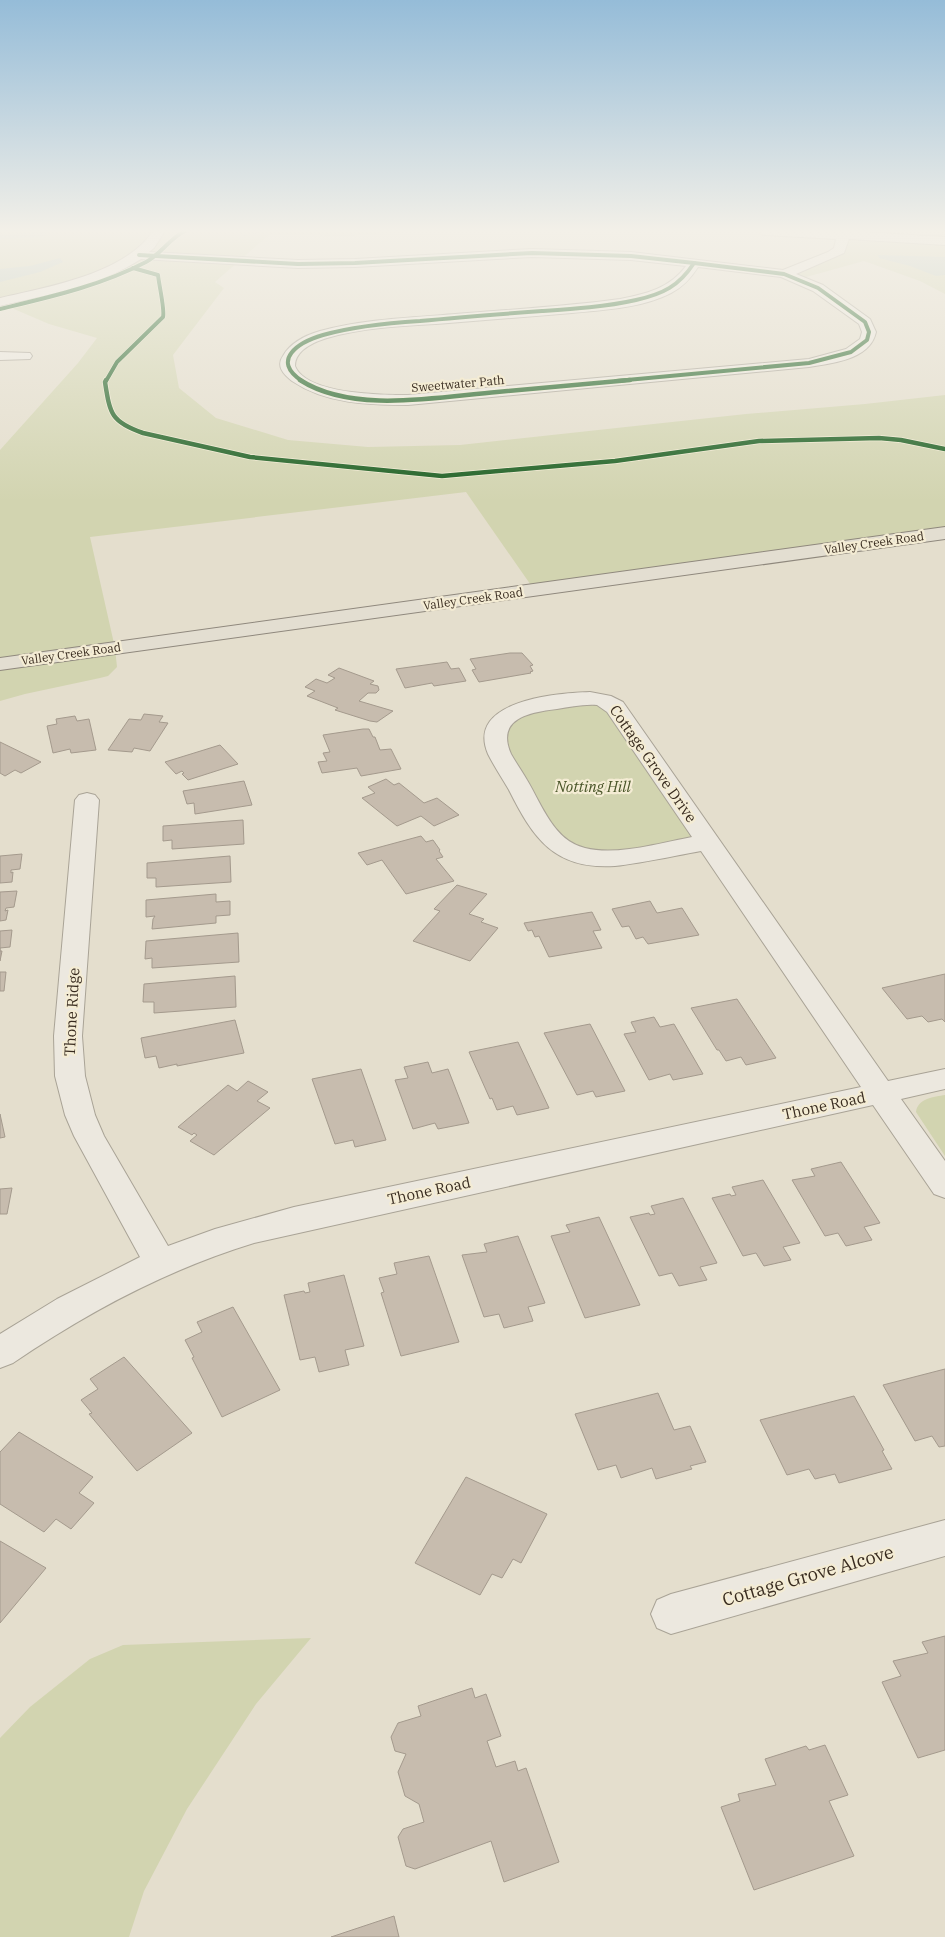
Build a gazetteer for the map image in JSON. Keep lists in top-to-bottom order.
{
  "streets": {
    "main road": ["Valley Creek Road"],
    "street": [
      "Sweetwater Path",
      "Cottage Grove Drive",
      "Thone Ridge",
      "Thone Road",
      "Cottage Grove Alcove"
    ]
  },
  "crossings": [
    ["Cottage Grove Drive", "Thone Road"],
    ["Thone Ridge", "Thone Road"]
  ],
  "parks": ["Notting Hill"]
}
